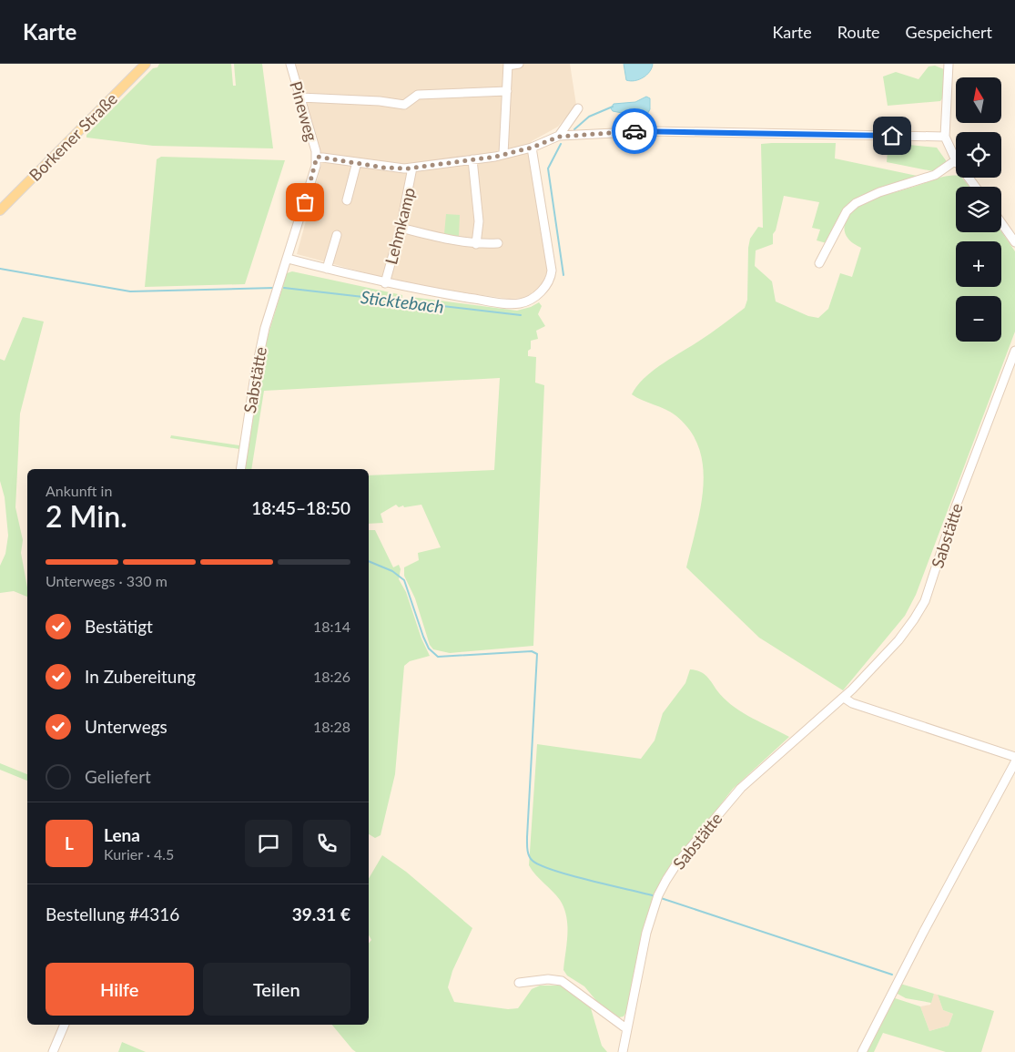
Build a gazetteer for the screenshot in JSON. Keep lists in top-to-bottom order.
{
  "streets": {
    "main road": ["Borkener Straße"],
    "street": ["Pineweg", "Lehmkamp", "Sabstätte"]
  },
  "crossings": [
    ["Pineweg", "Sabstätte"]
  ],
  "water": ["Sticktebach"],
  "north": "top",
  "page": {
    "header": "Karte",
    "nav": ["Karte", "Route", "Gespeichert"],
    "map_buttons": ["+", "−"],
    "heading": ["2 Min.", "Ankunft in", "18:45–18:50"],
    "panel": [
      "Lena",
      "Kurier · 4.5",
      "Bestellung #4316",
      "39.31 €"
    ],
    "bar": "Unterwegs · 330 m",
    "list": [
      ["Bestätigt", "18:14"],
      ["In Zubereitung", "18:26"],
      ["Unterwegs", "18:28"],
      "Geliefert"
    ],
    "round": "L",
    "buttons": ["Hilfe", "Teilen"]
  }
}
